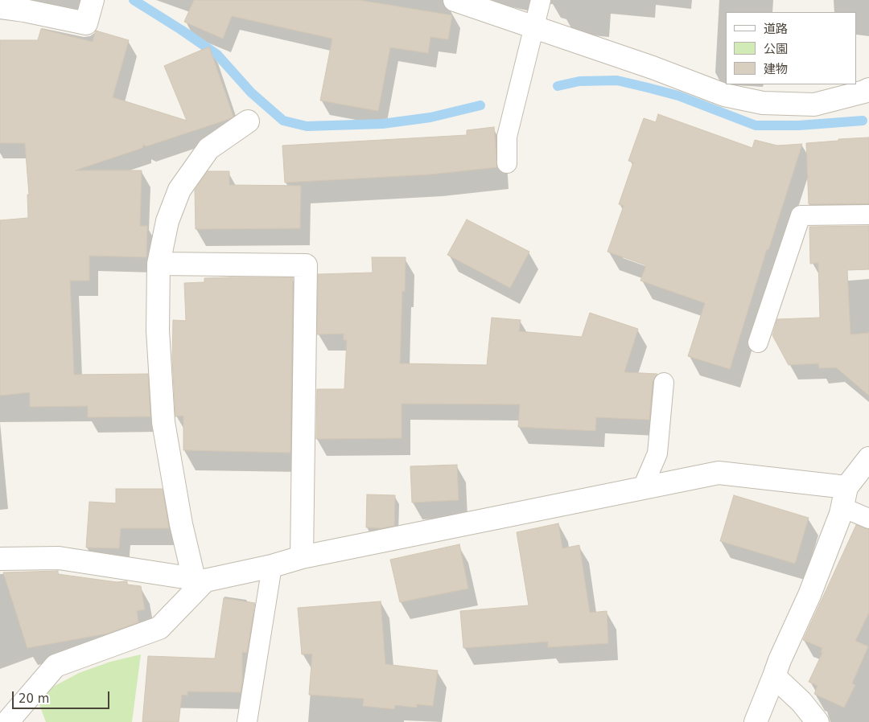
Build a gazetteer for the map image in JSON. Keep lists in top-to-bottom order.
{
  "legend": ["道路", "公園", "建物"],
  "scale_bar": "20 m"
}
